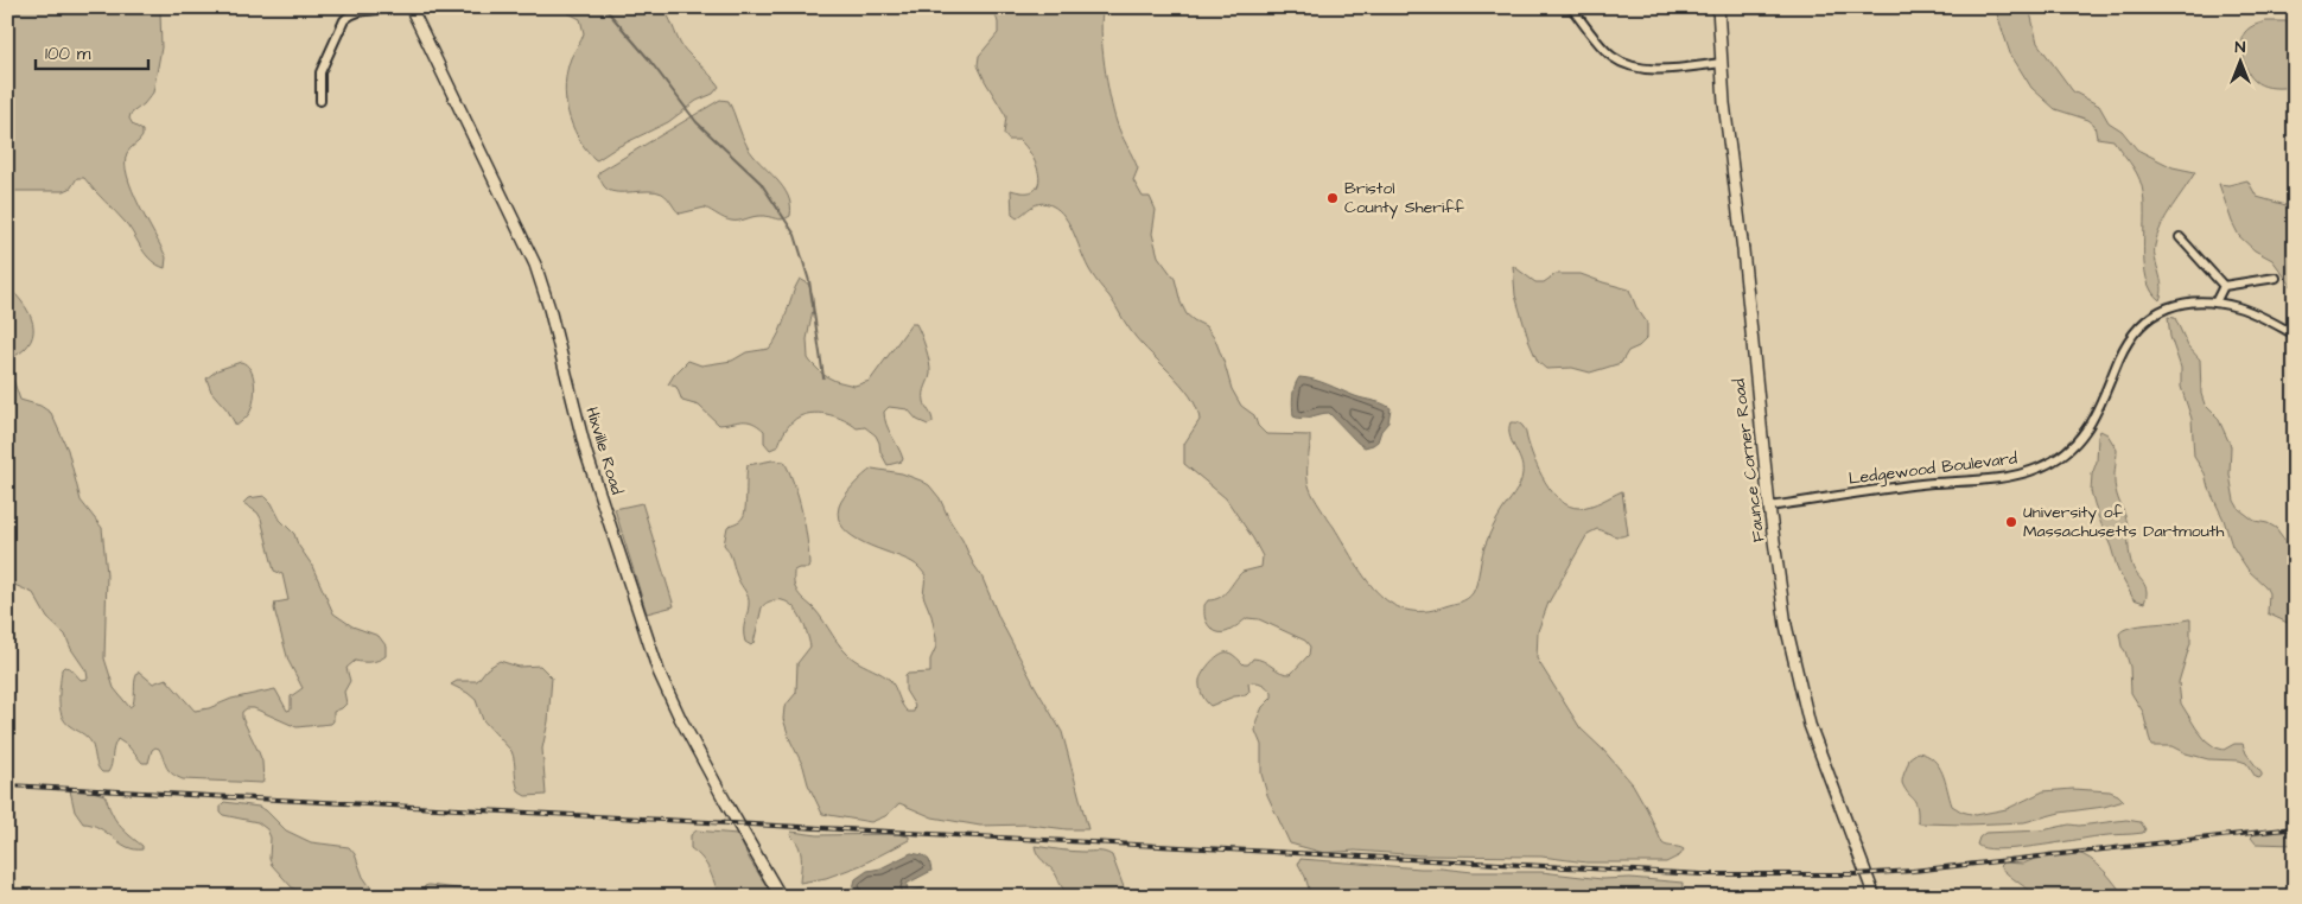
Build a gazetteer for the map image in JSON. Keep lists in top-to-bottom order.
{
  "streets": {
    "street": ["Hixville Road", "Faunce Corner Road", "Ledgewood Boulevard"]
  },
  "crossings": [
    ["Faunce Corner Road", "Ledgewood Boulevard"]
  ],
  "places": ["Bristol County Sheriff", "University of Massachusetts Dartmouth"],
  "scale_bar": "100 m",
  "north": "top"
}
